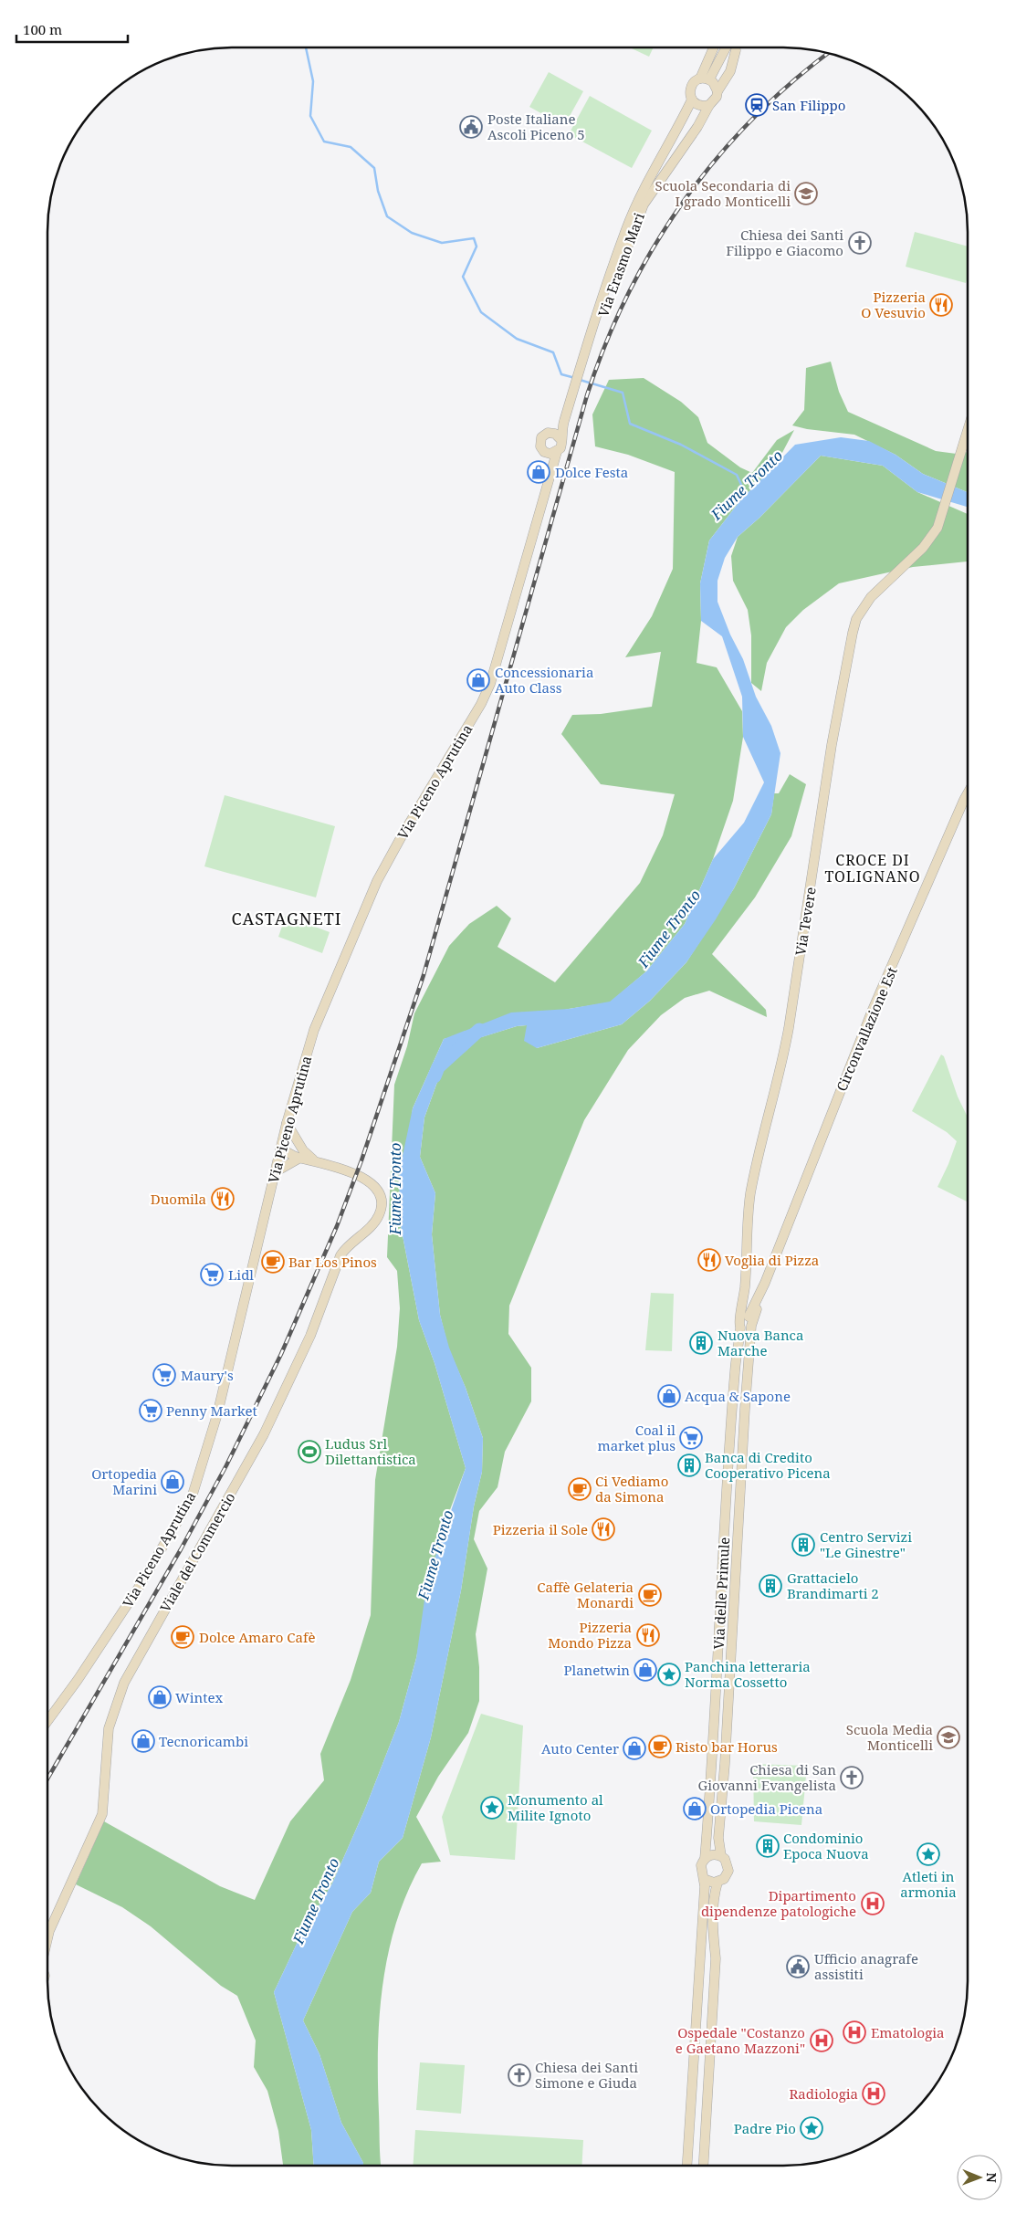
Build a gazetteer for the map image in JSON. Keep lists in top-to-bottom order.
{
  "streets": {
    "main road": [
      "Via Erasmo Mari",
      "Via Piceno Aprutina",
      "Via Tevere",
      "Circonvallazione Est",
      "Viale del Commercio",
      "Via delle Primule"
    ]
  },
  "crossings": [
    ["Via Erasmo Mari", "Via Piceno Aprutina"],
    ["Via Piceno Aprutina", "Viale del Commercio"],
    ["Via Tevere", "Circonvallazione Est"],
    ["Via Tevere", "Via delle Primule"],
    ["Circonvallazione Est", "Via delle Primule"]
  ],
  "districts": ["CROCE DI TOLIGNANO", "CASTAGNETI"],
  "water": ["Fiume Tronto"],
  "places": {
    "station": ["San Filippo"],
    "public building": ["Poste Italiane Ascoli Piceno 5", "Ufficio anagrafe assistiti"],
    "school or university": ["Scuola Secondaria di I grado Monticelli", "Scuola Media Monticelli"],
    "church": ["Chiesa dei Santi Filippo e Giacomo", "Chiesa di San Giovanni Evangelista", "Chiesa dei Santi Simone e Giuda"],
    "restaurant": [
      "Pizzeria O Vesuvio",
      "Duomila",
      "Voglia di Pizza",
      "Pizzeria il Sole",
      "Pizzeria Mondo Pizza"
    ],
    "shop": [
      "Dolce Festa",
      "Concessionaria Auto Class",
      "Acqua & Sapone",
      "Ortopedia Marini",
      "Planetwin",
      "Wintex",
      "Tecnoricambi",
      "Auto Center",
      "Ortopedia Picena"
    ],
    "cafe": [
      "Bar Los Pinos",
      "Ci Vediamo da Simona",
      "Caffè Gelateria Monardi",
      "Dolce Amaro Cafè",
      "Risto bar Horus"
    ],
    "supermarket": [
      "Lidl",
      "Maury's",
      "Penny Market",
      "Coal il market plus"
    ],
    "building": [
      "Nuova Banca Marche",
      "Banca di Credito Cooperativo Picena",
      "Centro Servizi \"Le Ginestre\"",
      "Grattacielo Brandimarti 2",
      "Condominio Epoca Nuova"
    ],
    "sports": ["Ludus Srl Dilettantistica"],
    "place": [
      "Panchina letteraria Norma Cossetto",
      "Monumento al Milite Ignoto",
      "Atleti in armonia",
      "Padre Pio"
    ],
    "hospital": [
      "Dipartimento dipendenze patologiche",
      "Ematologia",
      "Ospedale \"Costanzo e Gaetano Mazzoni\"",
      "Radiologia"
    ]
  },
  "scale_bar": "100 m",
  "north": "right"
}
